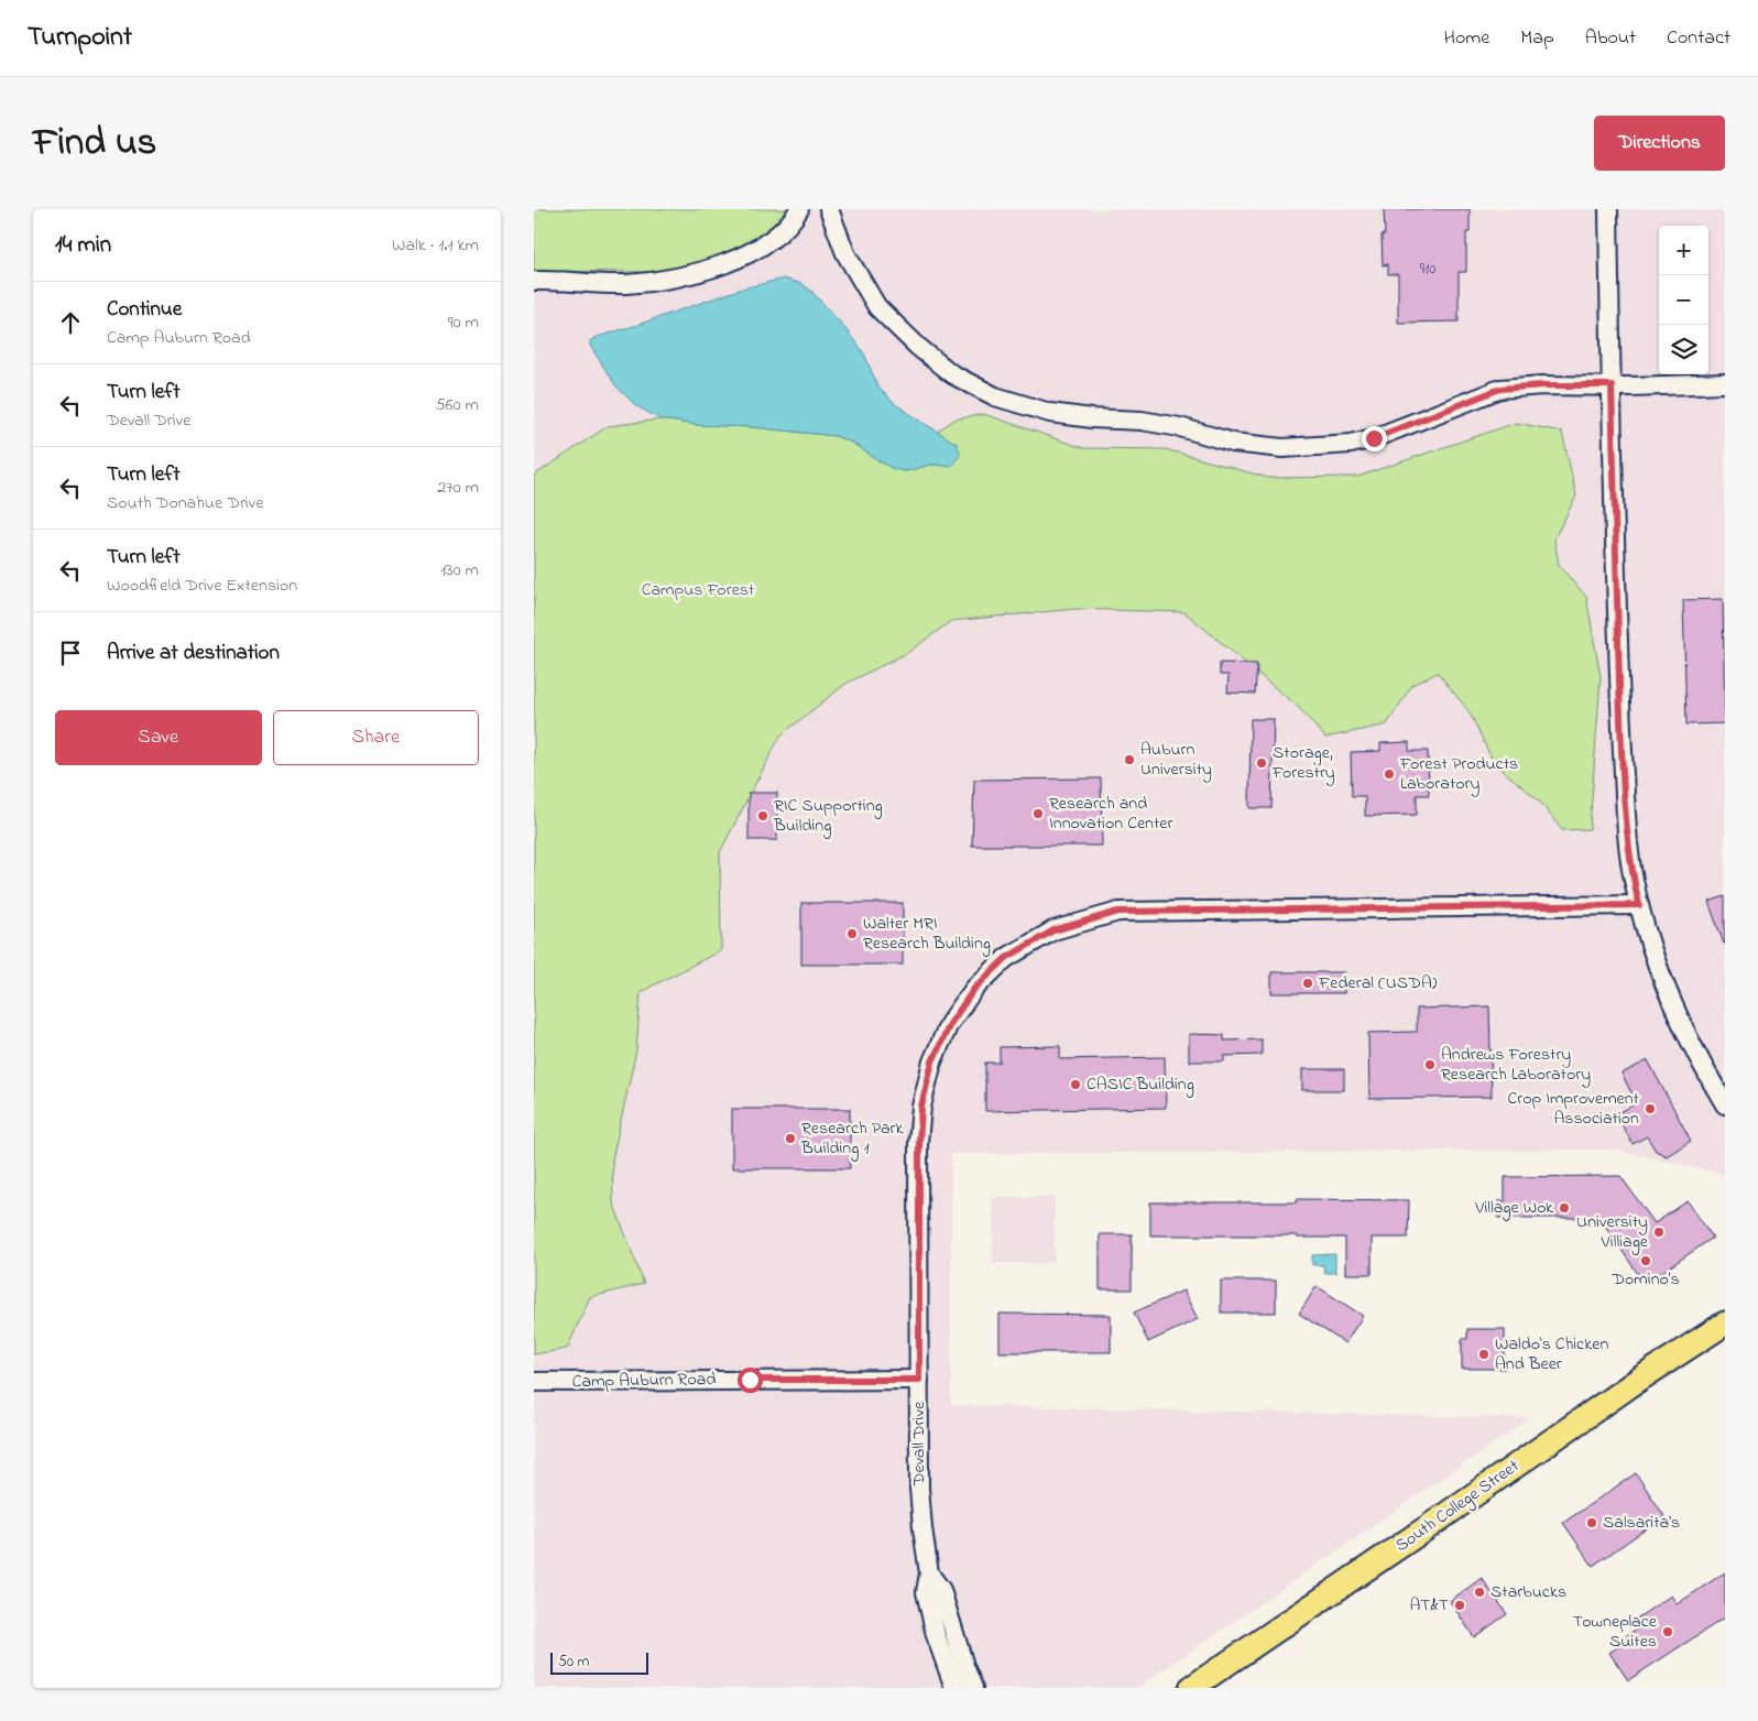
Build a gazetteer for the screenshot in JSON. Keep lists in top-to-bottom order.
{
  "streets": {
    "main road": ["South College Street"],
    "street": ["Camp Auburn Road", "Devall Drive"]
  },
  "crossings": [
    ["Camp Auburn Road", "Devall Drive"]
  ],
  "parks": ["Campus Forest"],
  "places": [
    "Auburn University",
    "Storage, Forestry",
    "Forest Products Laboratory",
    "Research and Innovation Center",
    "RIC Supporting Building",
    "Walter MRI Research Building",
    "Federal (USDA)",
    "Andrews Forestry Research Laboratory",
    "CASIC Building",
    "Crop Improvement Association",
    "Research Park Building 1",
    "Village Wok",
    "University Villiage",
    "Domino's",
    "Waldo's Chicken And Beer",
    "Salsarita's",
    "Starbucks",
    "AT&T",
    "Towneplace Suites"
  ],
  "house_numbers": ["910"],
  "scale_bar": "50 m",
  "page": {
    "header": "Turnpoint",
    "nav": [
      "Home",
      "Map",
      "About",
      "Contact"
    ],
    "title": "Find us",
    "buttons": [
      "Directions",
      ["Save", "Share"]
    ],
    "heading": ["14 min", "Walk · 1.1 km"],
    "map_buttons": ["+", "−"],
    "list": [
      ["Continue", "Camp Auburn Road", "90 m"],
      ["Turn left", "Devall Drive", "560 m"],
      ["Turn left", "South Donahue Drive", "270 m"],
      ["Turn left", "Woodfield Drive Extension", "130 m"],
      "Arrive at destination"
    ],
    "scale": "50 m"
  }
}
